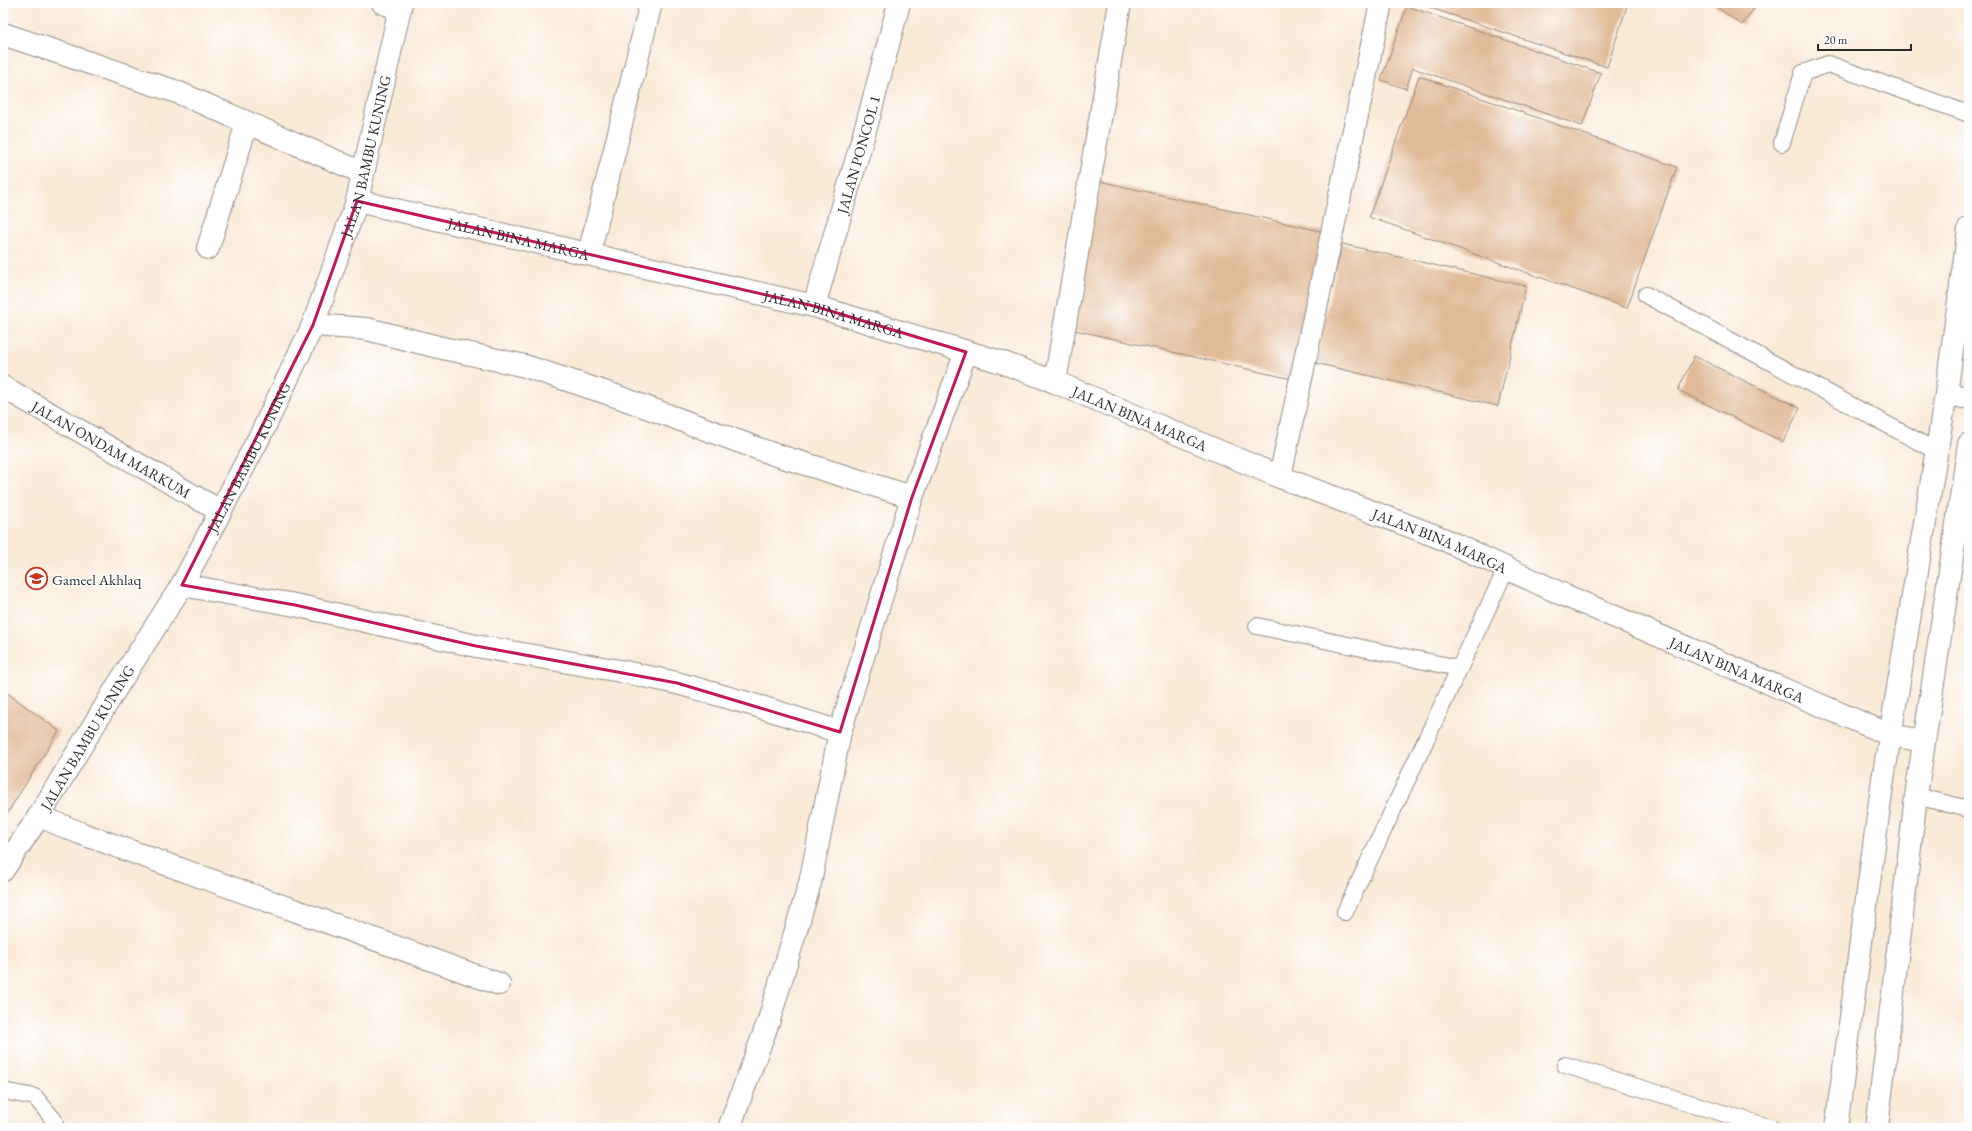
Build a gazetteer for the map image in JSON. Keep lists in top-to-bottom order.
{
  "streets": {
    "street": [
      "JALAN PONCOL 1",
      "JALAN BAMBU KUNING",
      "JALAN BINA MARGA",
      "JALAN ONDAM MARKUM"
    ]
  },
  "crossings": [
    ["JALAN PONCOL 1", "JALAN BINA MARGA"],
    ["JALAN BAMBU KUNING", "JALAN BINA MARGA"],
    ["JALAN BAMBU KUNING", "JALAN ONDAM MARKUM"]
  ],
  "places": {
    "school or university": ["Gameel Akhlaq"]
  },
  "scale_bar": "20 m"
}
